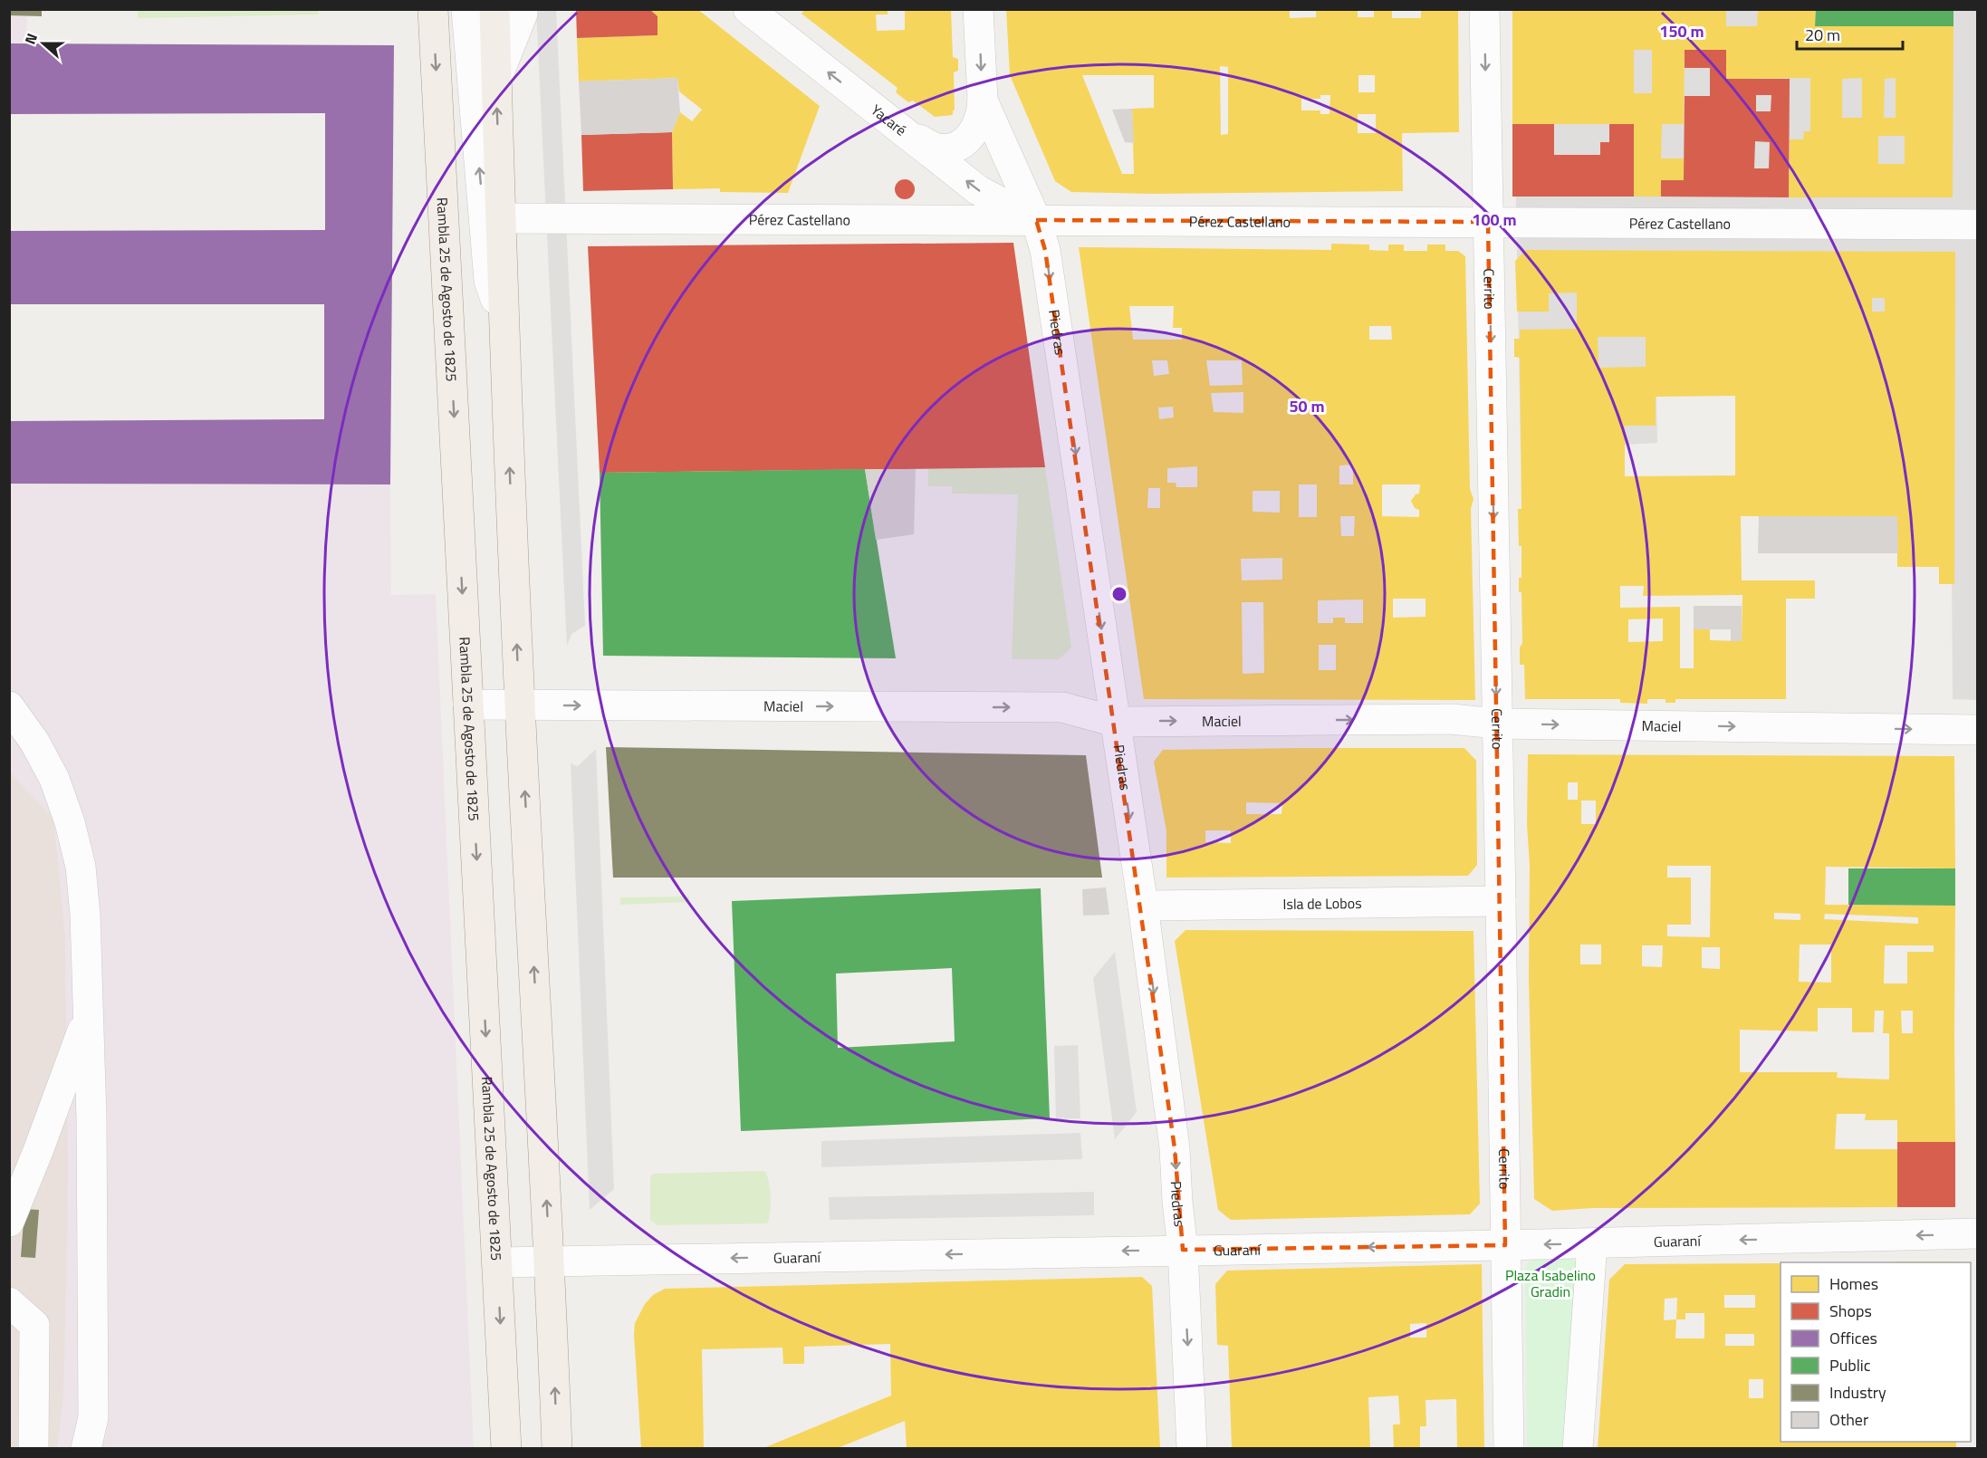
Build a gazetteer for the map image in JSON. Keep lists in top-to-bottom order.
{
  "streets": {
    "main road": ["Rambla 25 de Agosto de 1825"],
    "street": [
      "Yacaré",
      "Pérez Castellano",
      "Cerrito",
      "Piedras",
      "Maciel",
      "Isla de Lobos",
      "Guaraní"
    ]
  },
  "crossings": [
    ["Yacaré", "Pérez Castellano"],
    ["Yacaré", "Piedras"],
    ["Pérez Castellano", "Cerrito"],
    ["Pérez Castellano", "Piedras"],
    ["Cerrito", "Maciel"],
    ["Cerrito", "Isla de Lobos"],
    ["Cerrito", "Guaraní"],
    ["Rambla 25 de Agosto de 1825", "Maciel"],
    ["Rambla 25 de Agosto de 1825", "Guaraní"],
    ["Piedras", "Maciel"],
    ["Piedras", "Isla de Lobos"],
    ["Piedras", "Guaraní"]
  ],
  "one_way": [
    "Yacaré",
    "Cerrito",
    "Piedras",
    "Maciel",
    "Guaraní"
  ],
  "parks": ["Plaza Isabelino Gradin"],
  "legend": [
    "Homes",
    "Shops",
    "Offices",
    "Public",
    "Industry",
    "Other"
  ],
  "scale_bar": "20 m",
  "north": "left",
  "rings": ["150 m", "100 m", "50 m"]
}
